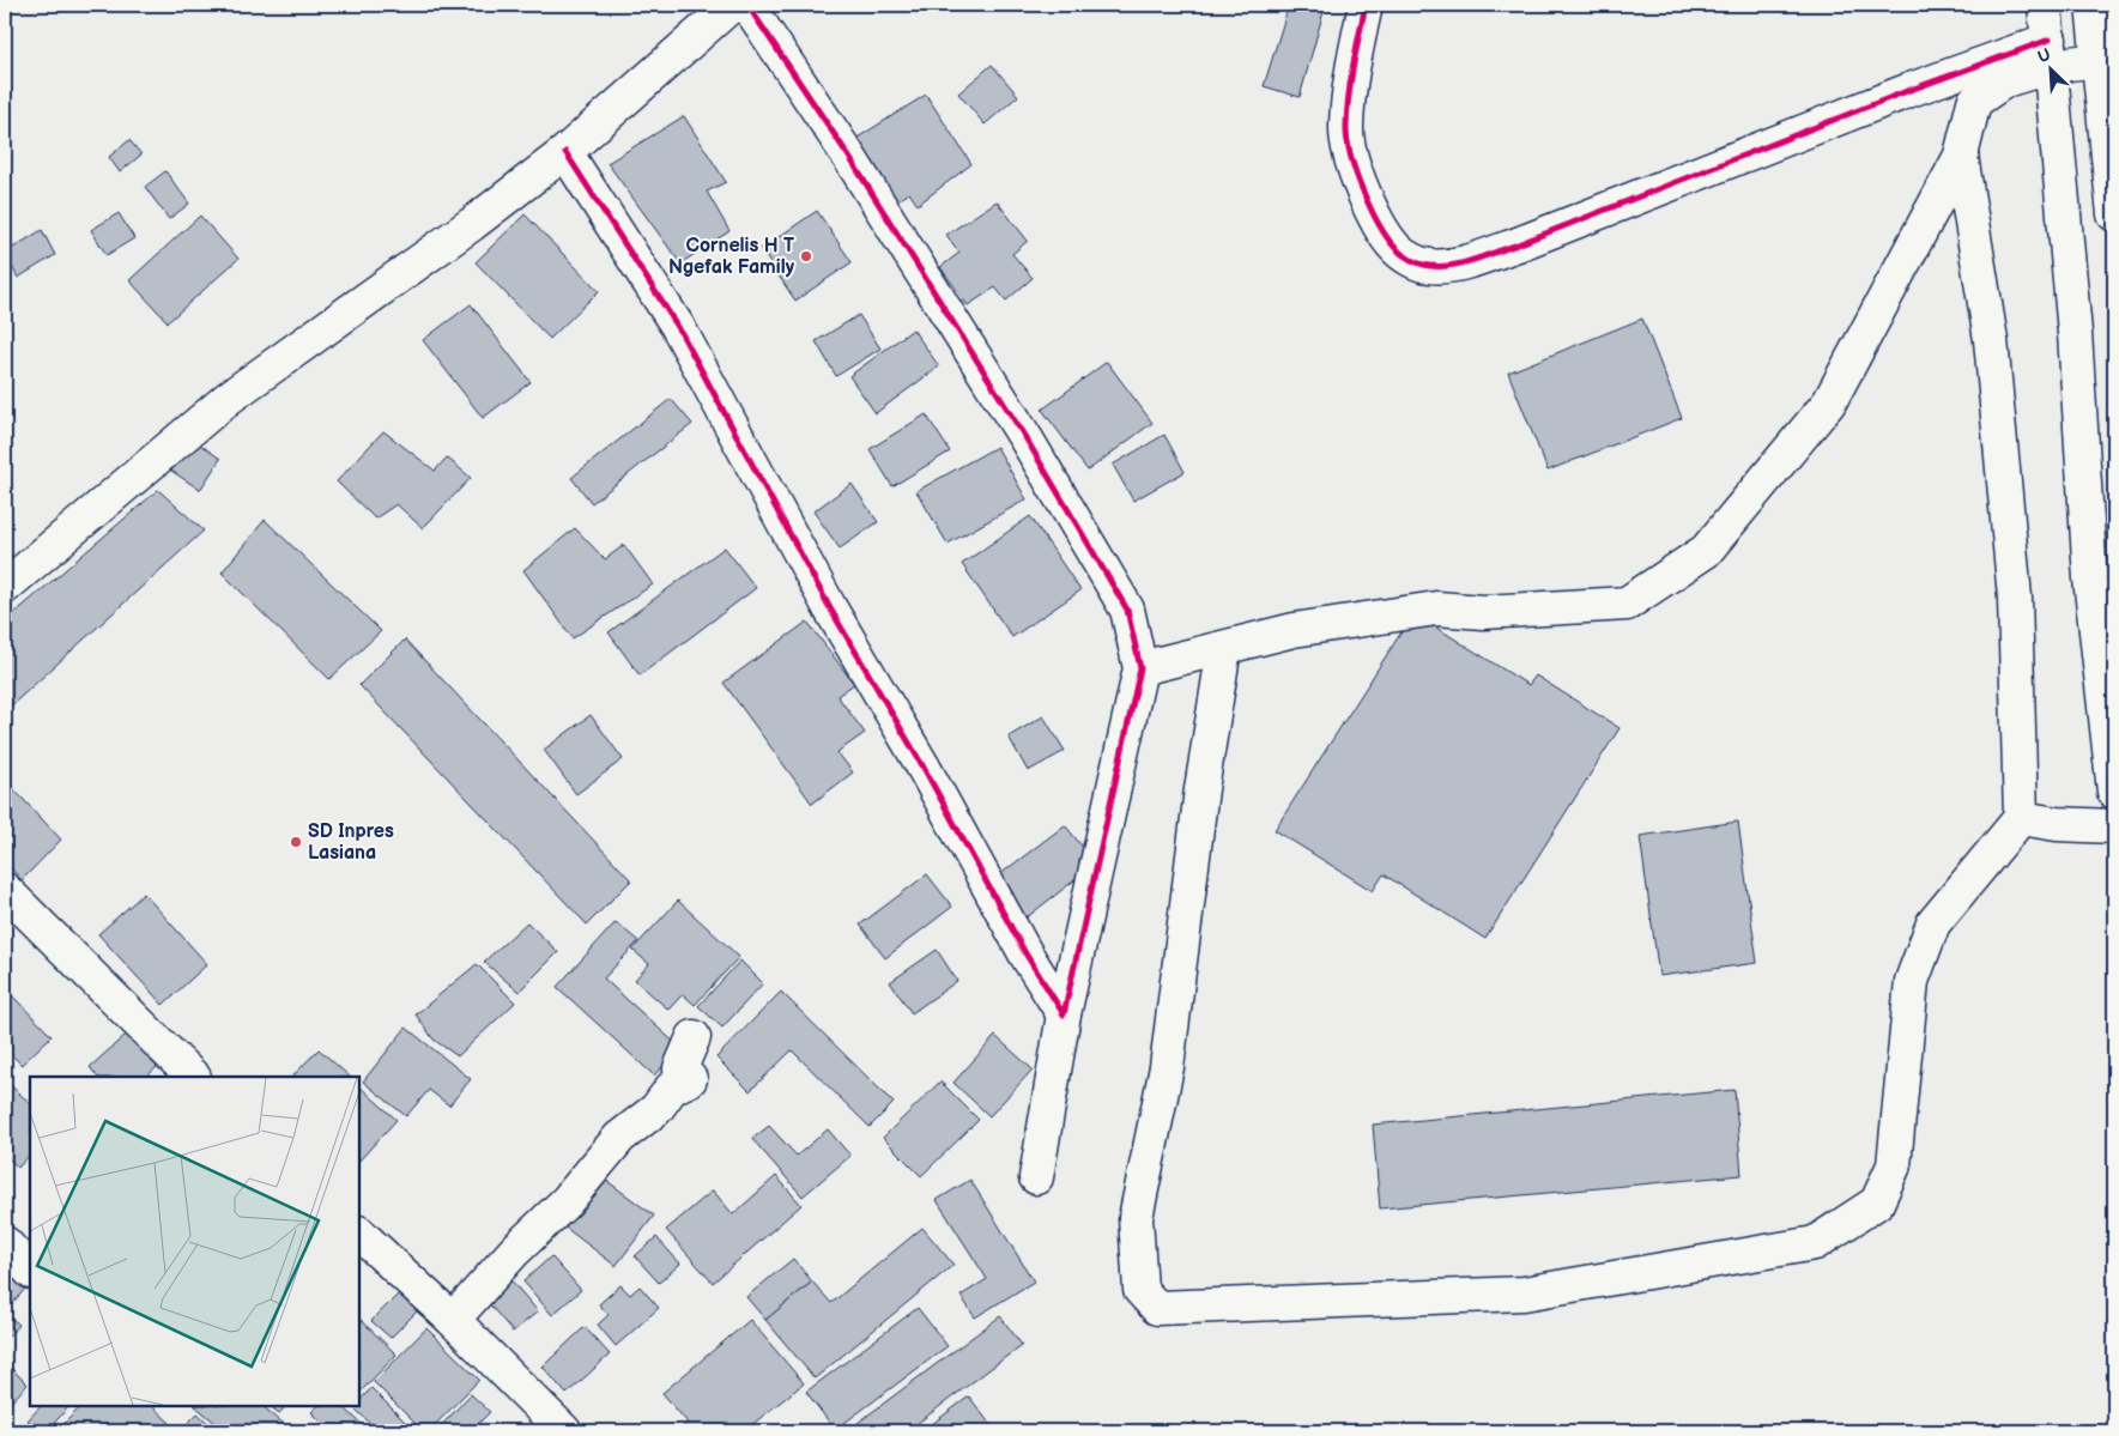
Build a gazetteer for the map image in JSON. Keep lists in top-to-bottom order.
{
  "places": ["Cornelis H T Ngefak Family", "SD Inpres Lasiana"],
  "north": "top left"
}
